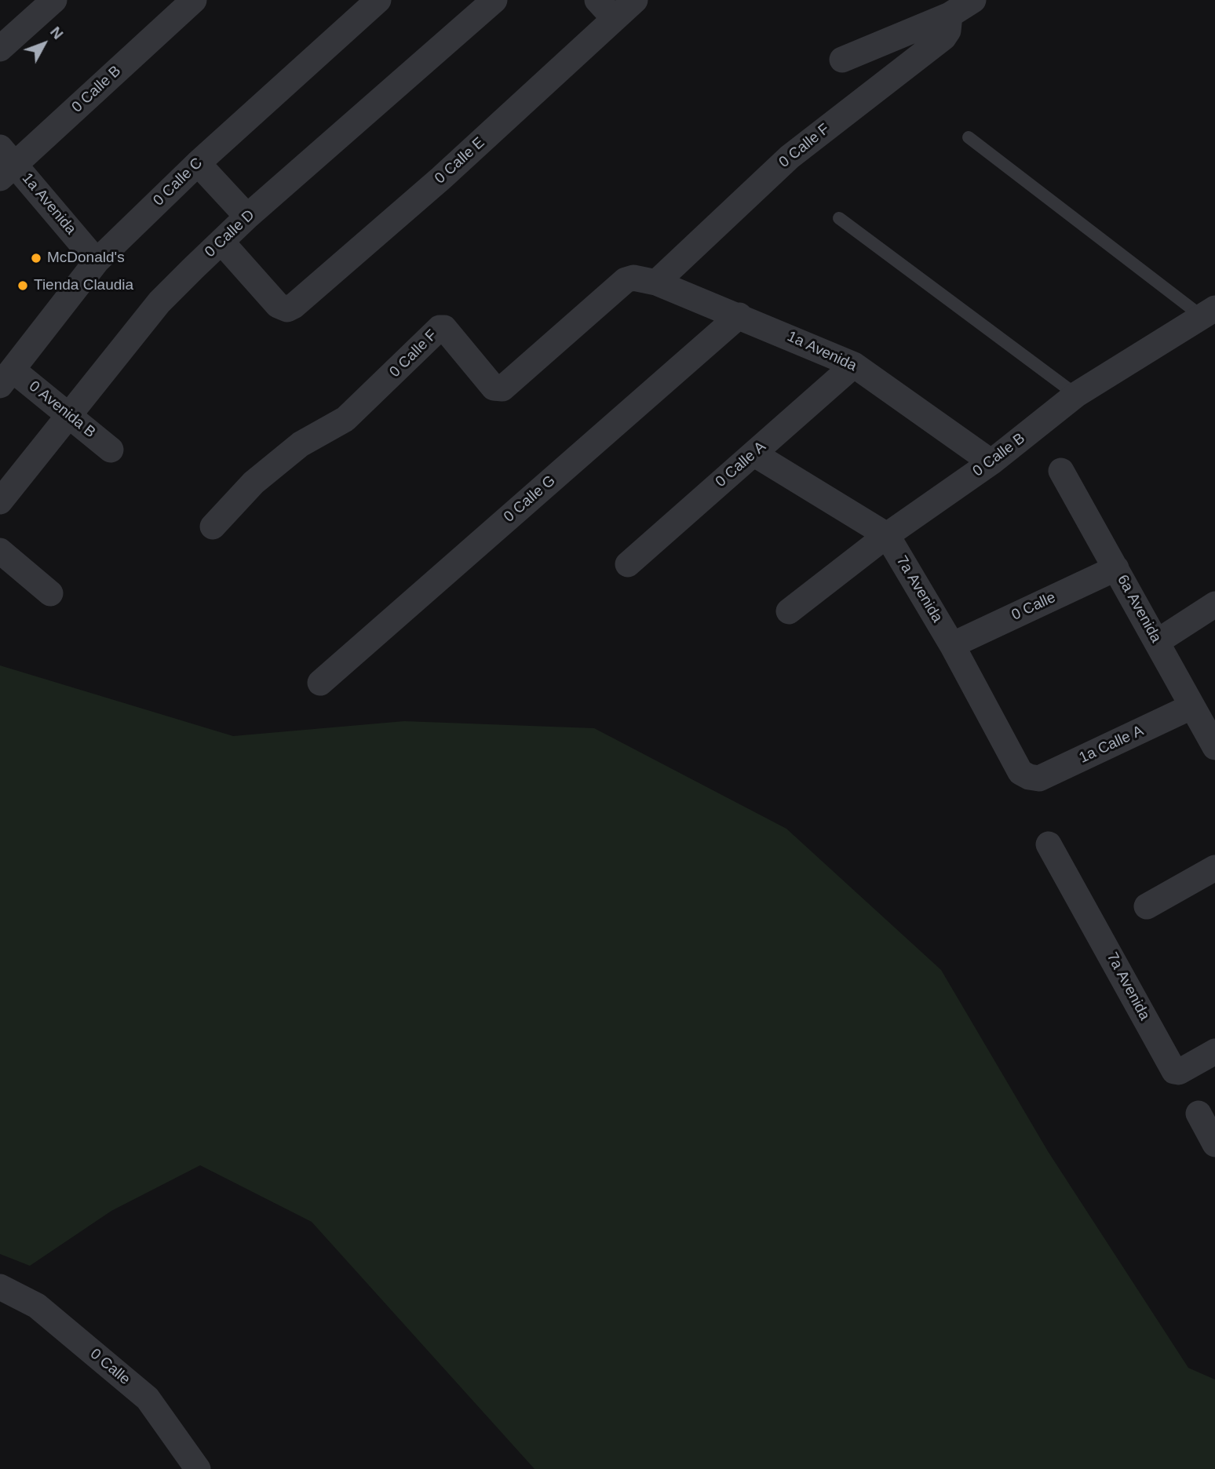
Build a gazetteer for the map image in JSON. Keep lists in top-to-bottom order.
{
  "streets": {
    "street": [
      "0 Calle B",
      "0 Calle F",
      "0 Calle E",
      "0 Calle C",
      "1a Avenida",
      "0 Calle D",
      "0 Avenida B",
      "0 Calle A",
      "0 Calle G",
      "7a Avenida",
      "0 Calle",
      "6a Avenida",
      "1a Calle A"
    ]
  },
  "crossings": [
    ["0 Calle B", "1a Avenida"],
    ["0 Calle B", "7a Avenida"],
    ["0 Calle F", "1a Avenida"],
    ["0 Calle E", "0 Calle D"],
    ["0 Calle C", "1a Avenida"],
    ["0 Calle C", "0 Avenida B"],
    ["1a Avenida", "0 Calle A"],
    ["1a Avenida", "0 Calle G"],
    ["0 Calle D", "0 Avenida B"],
    ["0 Calle A", "7a Avenida"],
    ["7a Avenida", "0 Calle"],
    ["7a Avenida", "1a Calle A"],
    ["0 Calle", "6a Avenida"],
    ["6a Avenida", "1a Calle A"]
  ],
  "places": ["McDonald's", "Tienda Claudia"],
  "north": "top right"
}
